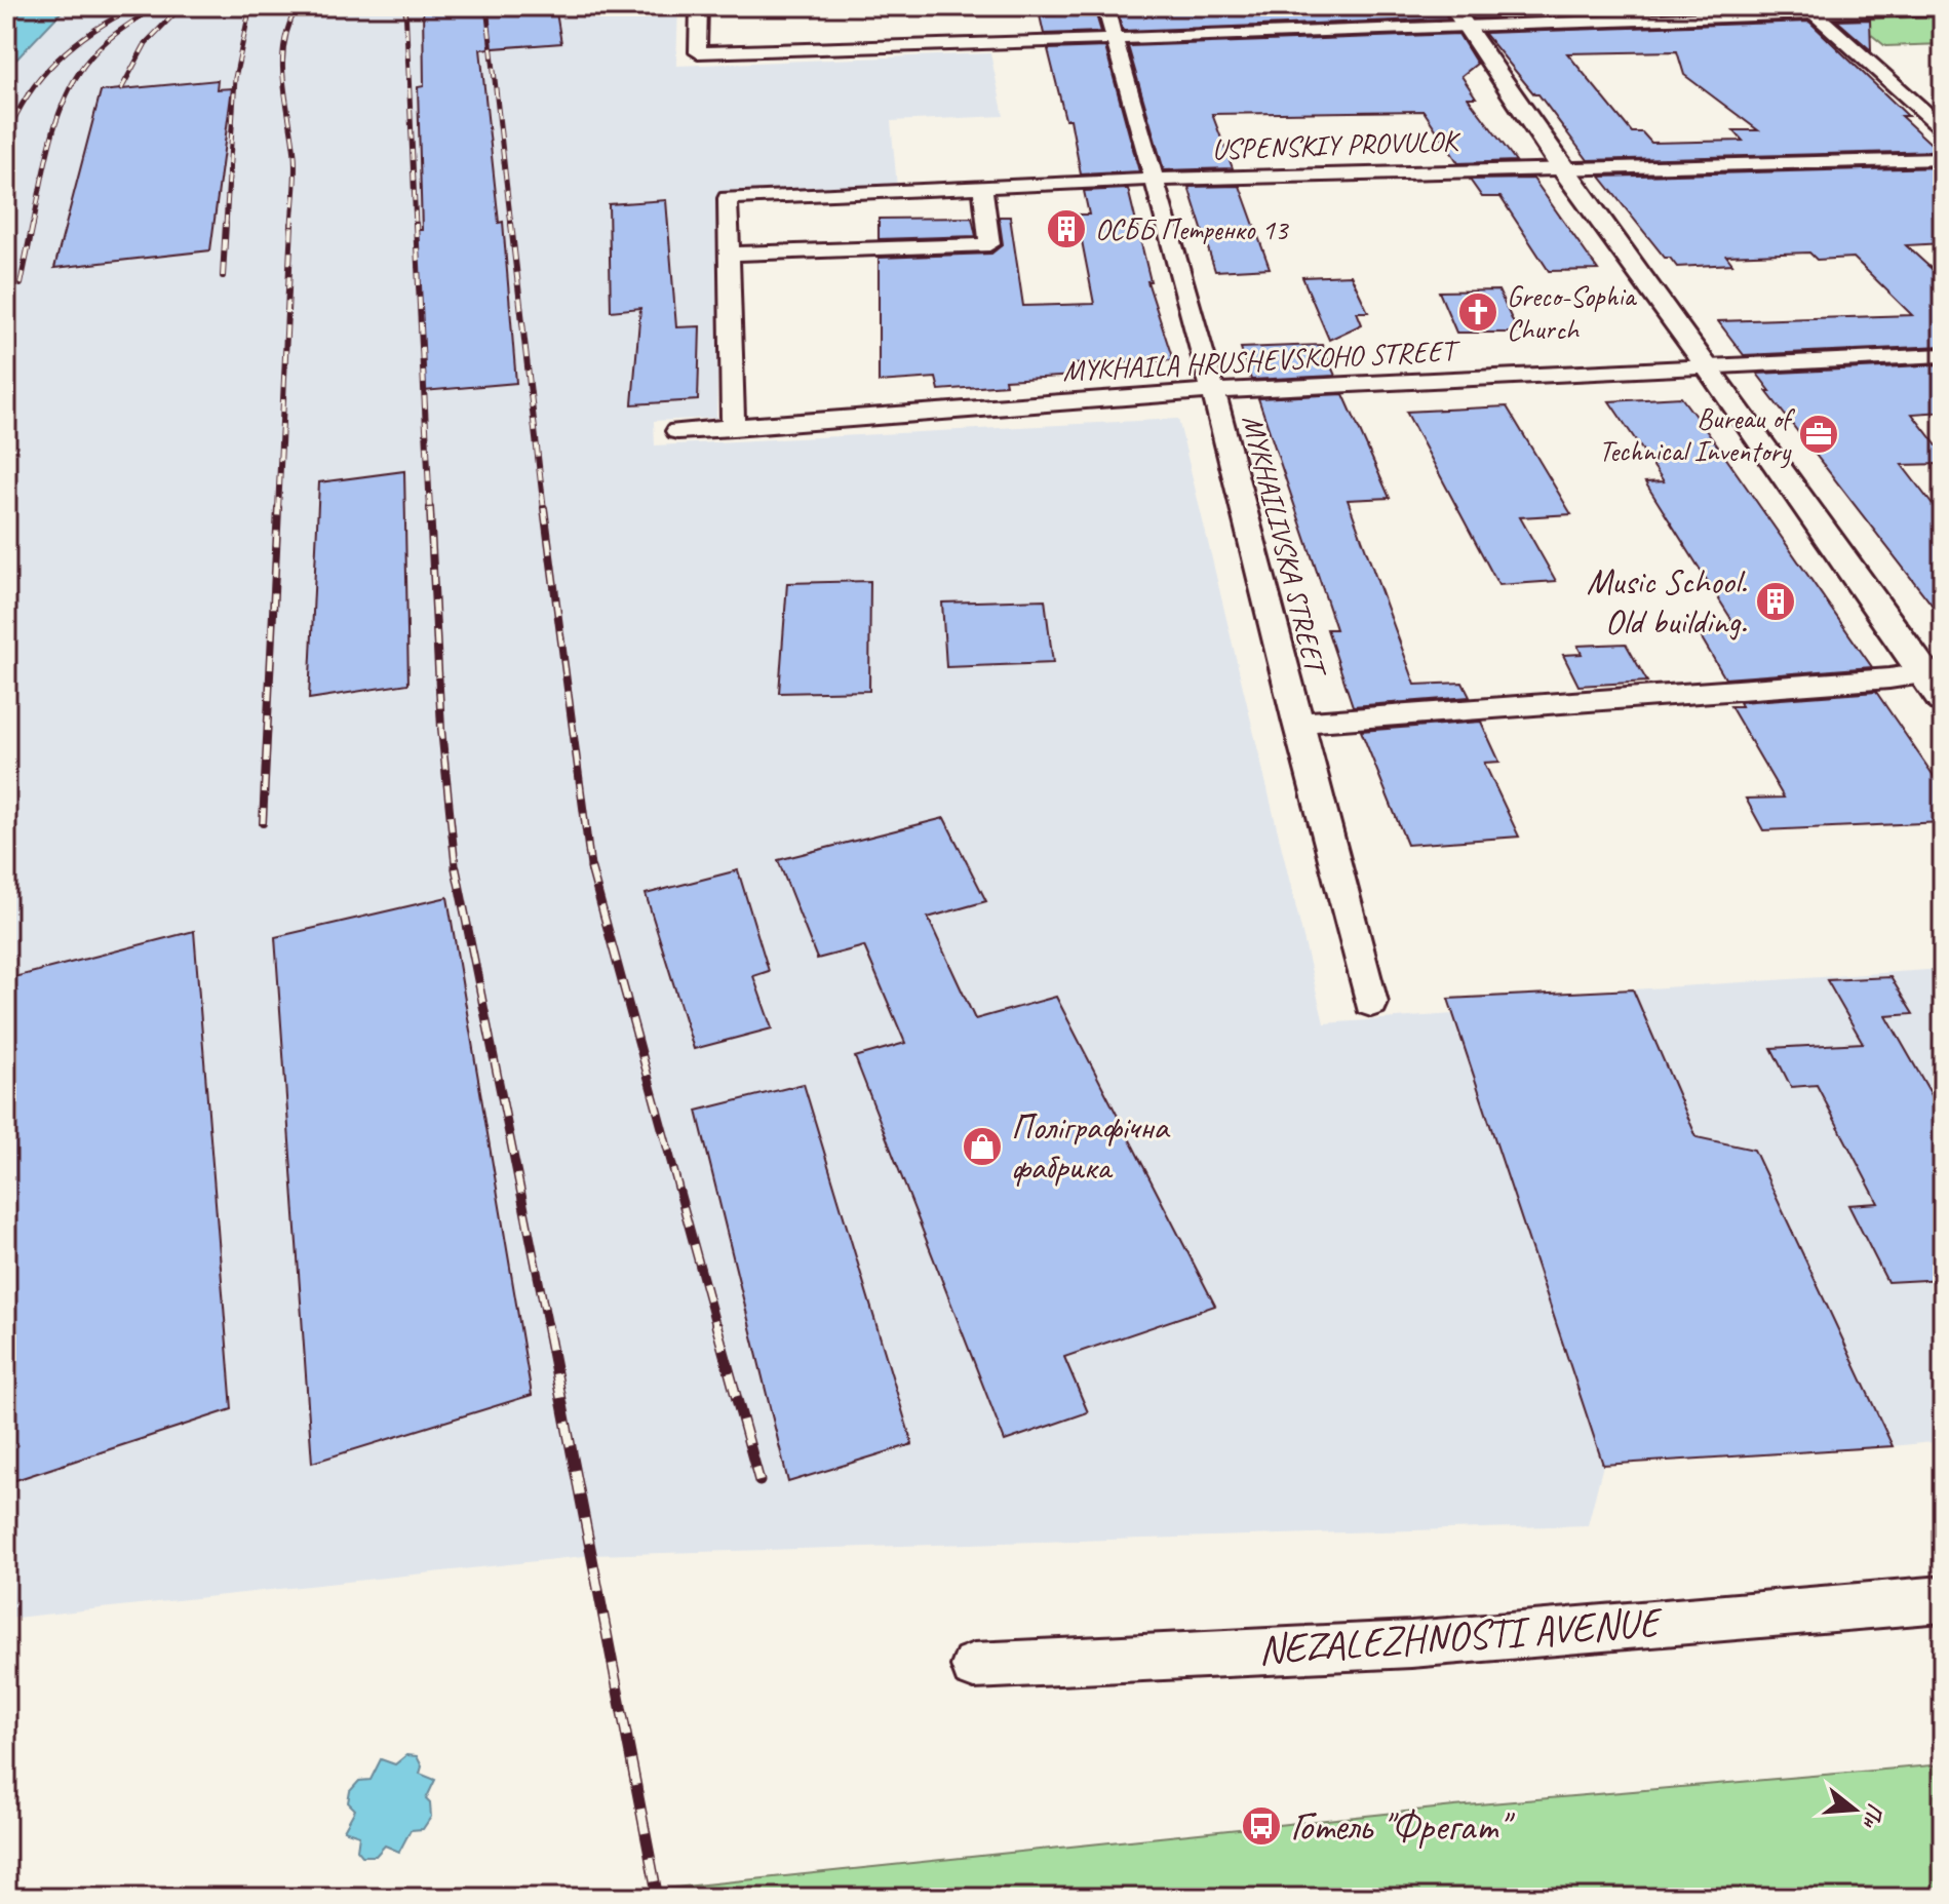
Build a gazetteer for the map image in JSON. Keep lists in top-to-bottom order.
{
  "streets": {
    "street": [
      "USPENSKIY PROVULOK",
      "MYKHAILA HRUSHEVSKOHO STREET",
      "MYKHAILIVSKA STREET",
      "NEZALEZHNOSTI AVENUE"
    ]
  },
  "crossings": [
    ["USPENSKIY PROVULOK", "MYKHAILIVSKA STREET"],
    ["MYKHAILA HRUSHEVSKOHO STREET", "MYKHAILIVSKA STREET"]
  ],
  "places": {
    "building": ["ОСББ Петренко 13", "Music School. Old building."],
    "church": ["Greco-Sophia Church"],
    "office": ["Bureau of Technical Inventory"],
    "shop": ["Поліграфічна фабрика"],
    "bus stop": ["Готель \"Фрегат\""]
  },
  "north": "right"
}
